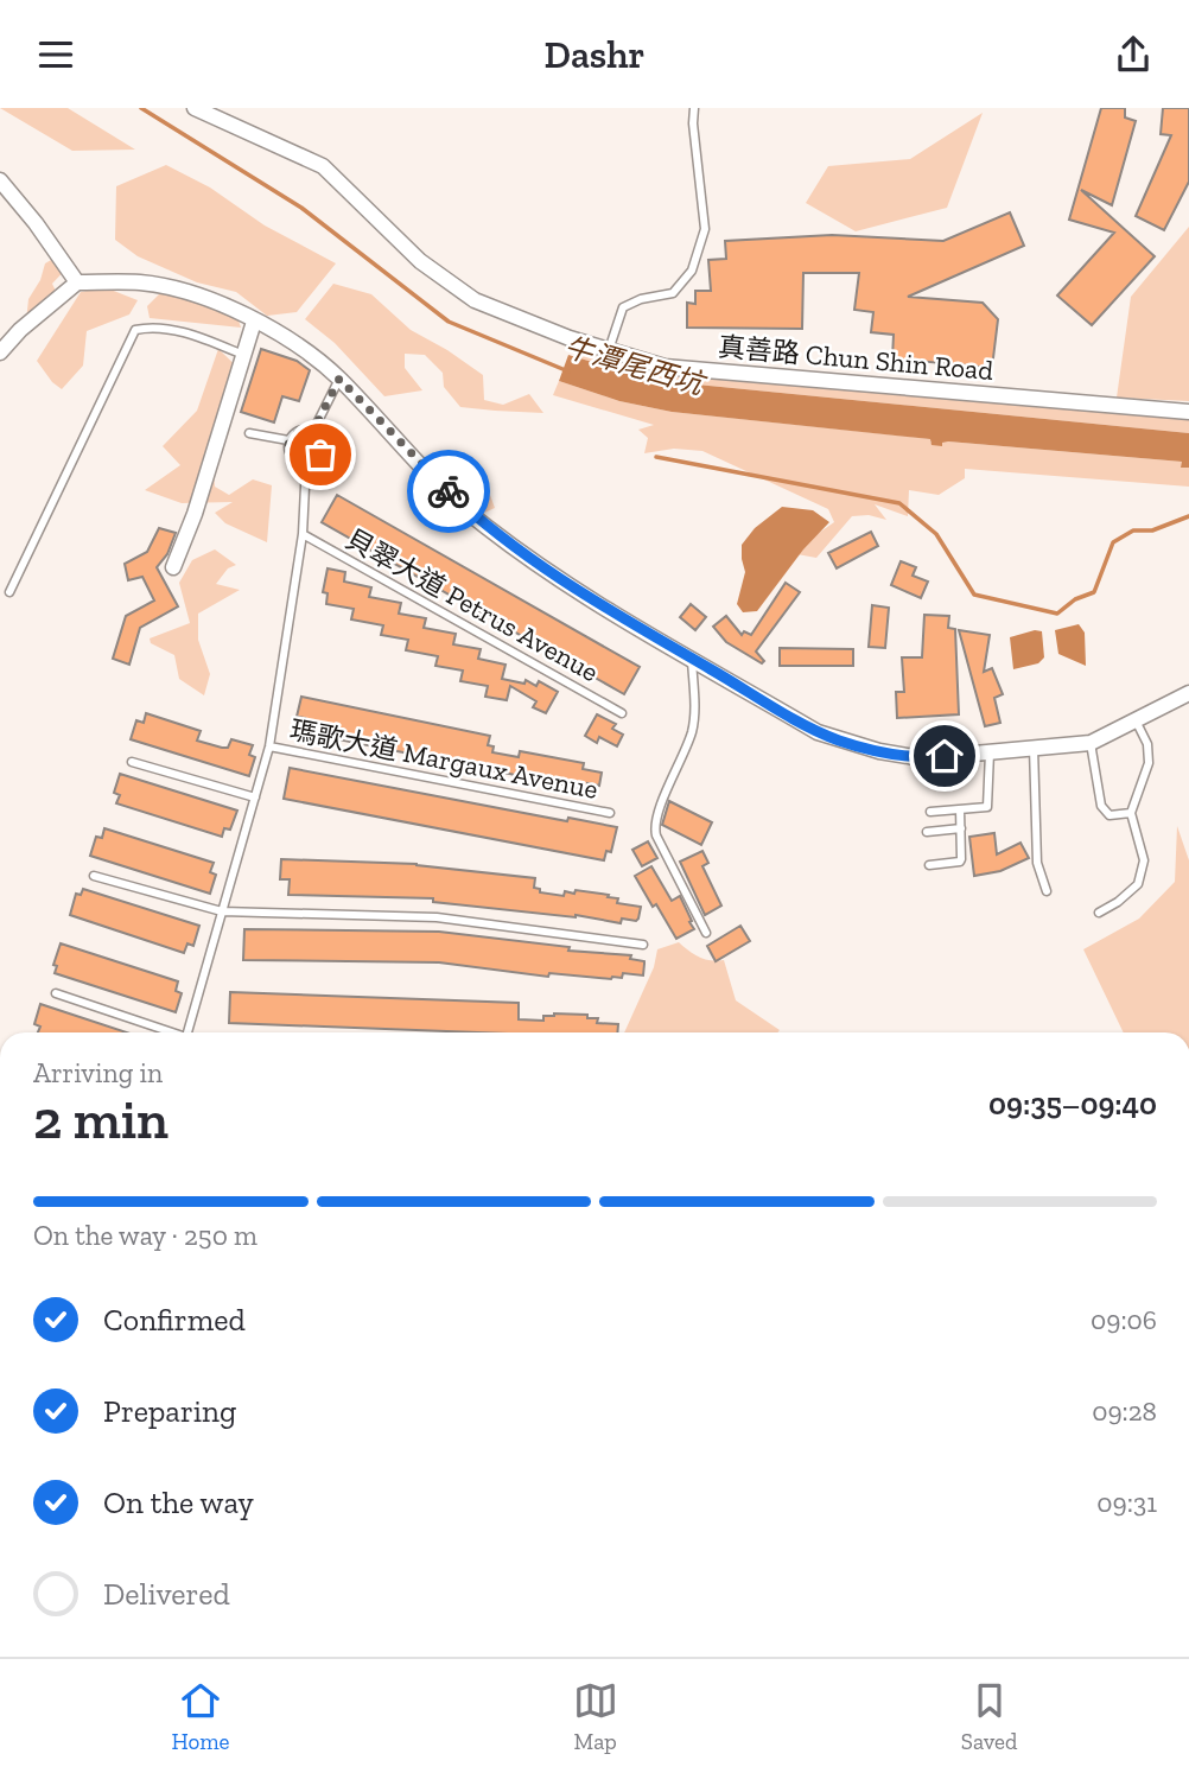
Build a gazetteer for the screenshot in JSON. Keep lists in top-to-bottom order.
{
  "streets": {
    "street": ["真善路 Chun Shin Road"],
    "lane": ["貝翠大道 Petrus Avenue", "瑪歌大道 Margaux Avenue"]
  },
  "water": ["牛潭尾西坑"],
  "page": {
    "header": "Dashr",
    "heading": ["2 min", "Arriving in", "09:35–09:40"],
    "bar": "On the way · 250 m",
    "list": [
      ["Confirmed", "09:06"],
      ["Preparing", "09:28"],
      ["On the way", "09:31"],
      "Delivered"
    ],
    "tabs": ["Home", "Map", "Saved"]
  }
}
